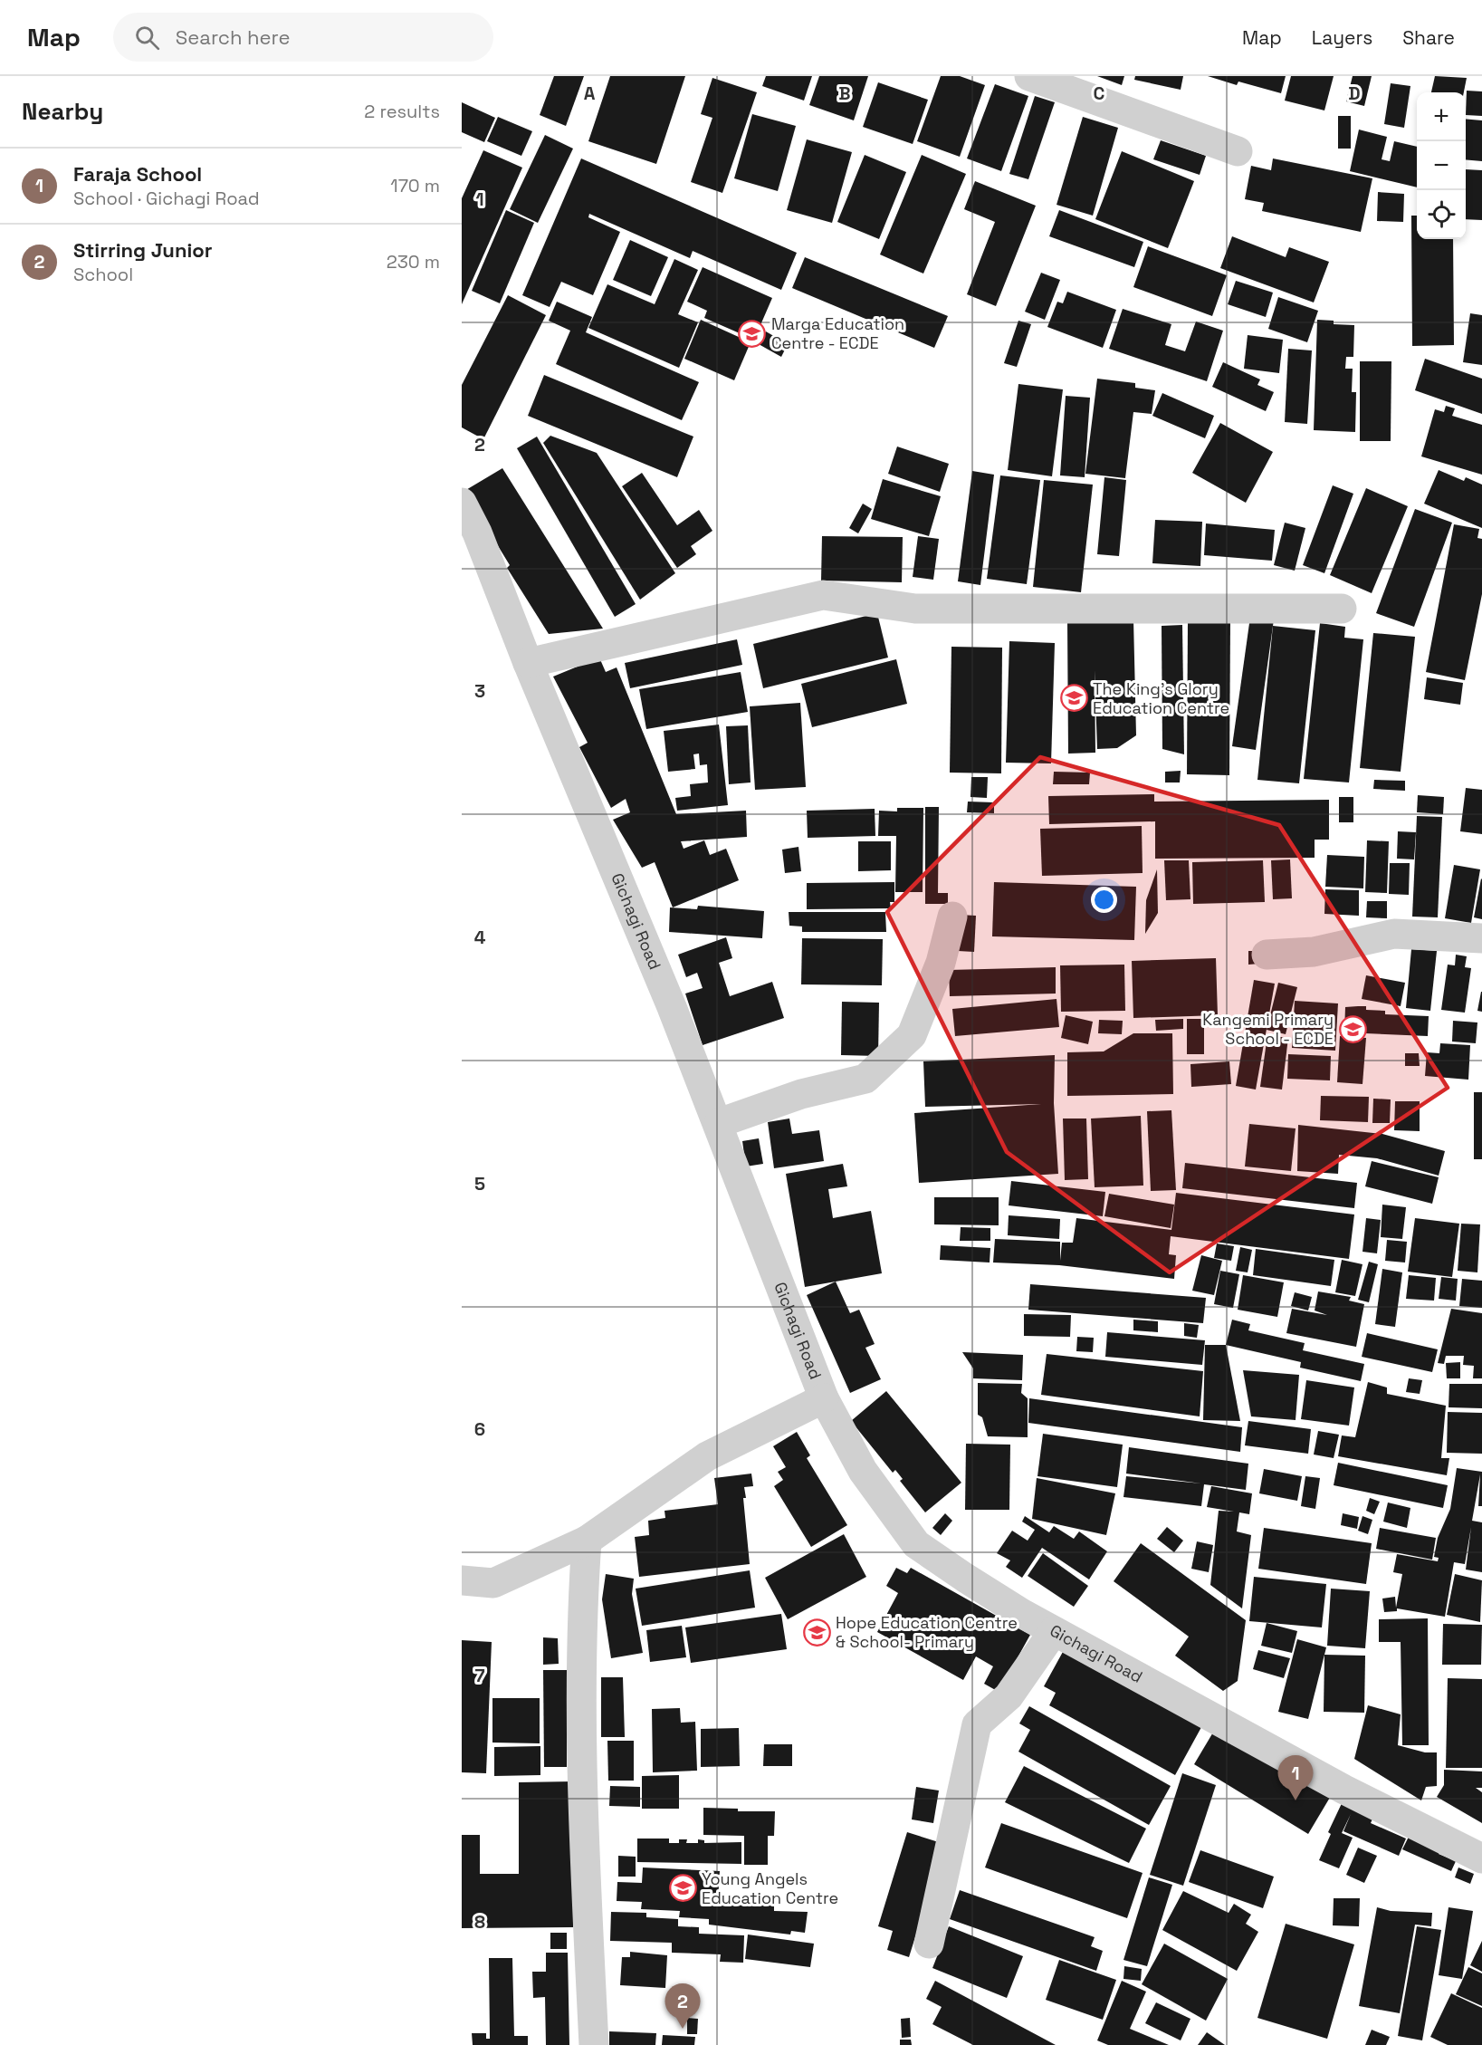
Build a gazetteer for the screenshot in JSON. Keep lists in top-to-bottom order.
{
  "streets": {
    "street": ["Gichagi Road"]
  },
  "places": {
    "school or university": [
      "Marga Education Centre - ECDE",
      "The King's Glory Education Centre",
      "Kangemi Primary School - ECDE",
      "Hope Education Centre & School- Primary",
      "Young Angels Education Centre"
    ]
  },
  "page": {
    "header": "Map",
    "search": "Search here",
    "nav": ["Map", "Layers", "Share"],
    "heading": ["Nearby", "2 results"],
    "map_buttons": ["+", "−"],
    "list": [
      {
        "mark": "1",
        "name": "Faraja School",
        "note": "School · Gichagi Road",
        "value": "170 m"
      },
      {
        "mark": "2",
        "name": "Stirring Junior",
        "note": "School",
        "value": "230 m"
      }
    ],
    "pins": ["1", "2"]
  },
  "grid": {
    "columns": [
      "A",
      "B",
      "C",
      "D"
    ],
    "rows": [
      "1",
      "2",
      "3",
      "4",
      "5",
      "6",
      "7",
      "8"
    ]
  }
}
